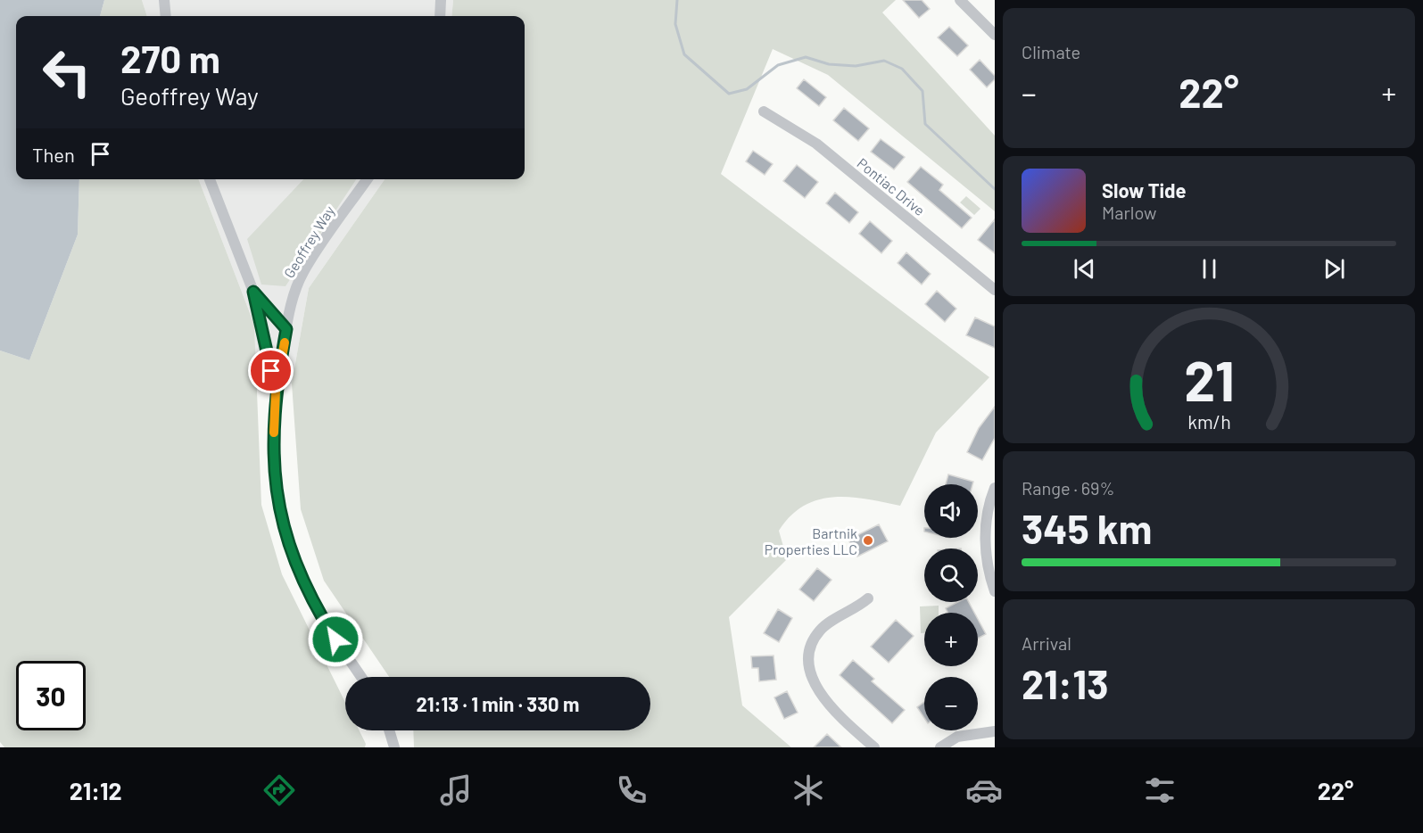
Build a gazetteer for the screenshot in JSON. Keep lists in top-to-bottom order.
{
  "streets": {
    "street": ["Pontiac Drive", "Geoffrey Way"]
  },
  "places": ["Bartnik Properties LLC"],
  "page": {
    "tile": [
      "Climate",
      ["Range · 69%", "345 km"],
      ["Arrival", "21:13"]
    ],
    "turn": ["270 m", "Geoffrey Way"],
    "heat": ["−", "22°", "+"],
    "then": "Then",
    "song": ["Slow Tide", "Marlow"],
    "map_buttons": ["+", "−"],
    "limit": "30",
    "trip": "21:13 · 1 min · 330 m",
    "tabs": ["21:12", "22°"],
    "gauge": ["21", "km/h"]
  }
}
